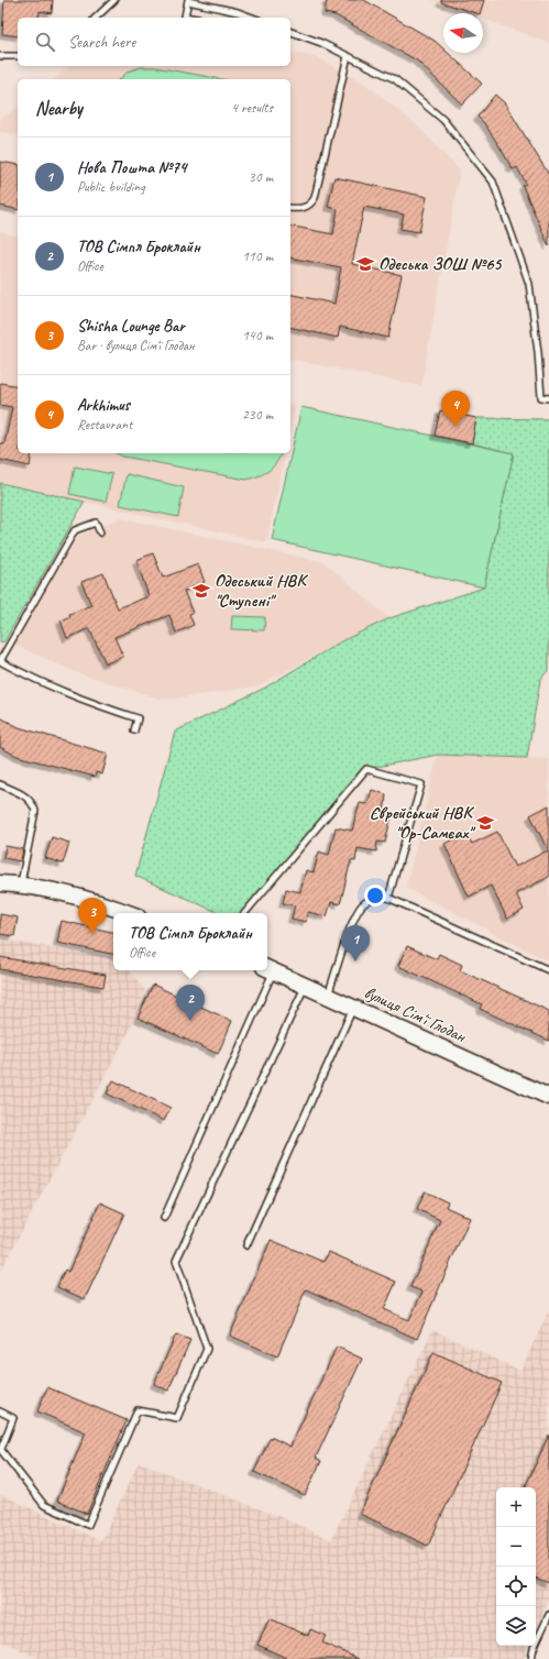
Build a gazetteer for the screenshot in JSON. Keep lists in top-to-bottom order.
{
  "streets": {
    "street": ["вулиця Сім'ї Глодан"]
  },
  "places": {
    "school or university": ["Одеська ЗОШ №65", "Одеський НВК \"Ступені\"", "Єврейський НВК \"Ор-Самєах\""]
  },
  "north": "left",
  "page": {
    "search": "Search here",
    "heading": ["Nearby", "4 results"],
    "list": [
      {
        "mark": "1",
        "name": "Нова Пошта №74",
        "note": "Public building",
        "value": "30 m"
      },
      {
        "mark": "2",
        "name": "ТОВ Сімпл Броклайн",
        "note": "Office",
        "value": "110 m"
      },
      {
        "mark": "3",
        "name": "Shisha Lounge Bar",
        "note": "Bar · вулиця Сім'ї Глодан",
        "value": "140 m"
      },
      {
        "mark": "4",
        "name": "Arkhimus",
        "note": "Restaurant",
        "value": "230 m"
      }
    ],
    "pins": [
      "4",
      "3",
      "1",
      "2"
    ],
    "popup": ["ТОВ Сімпл Броклайн", "Office"],
    "map_buttons": ["+", "−"]
  }
}
